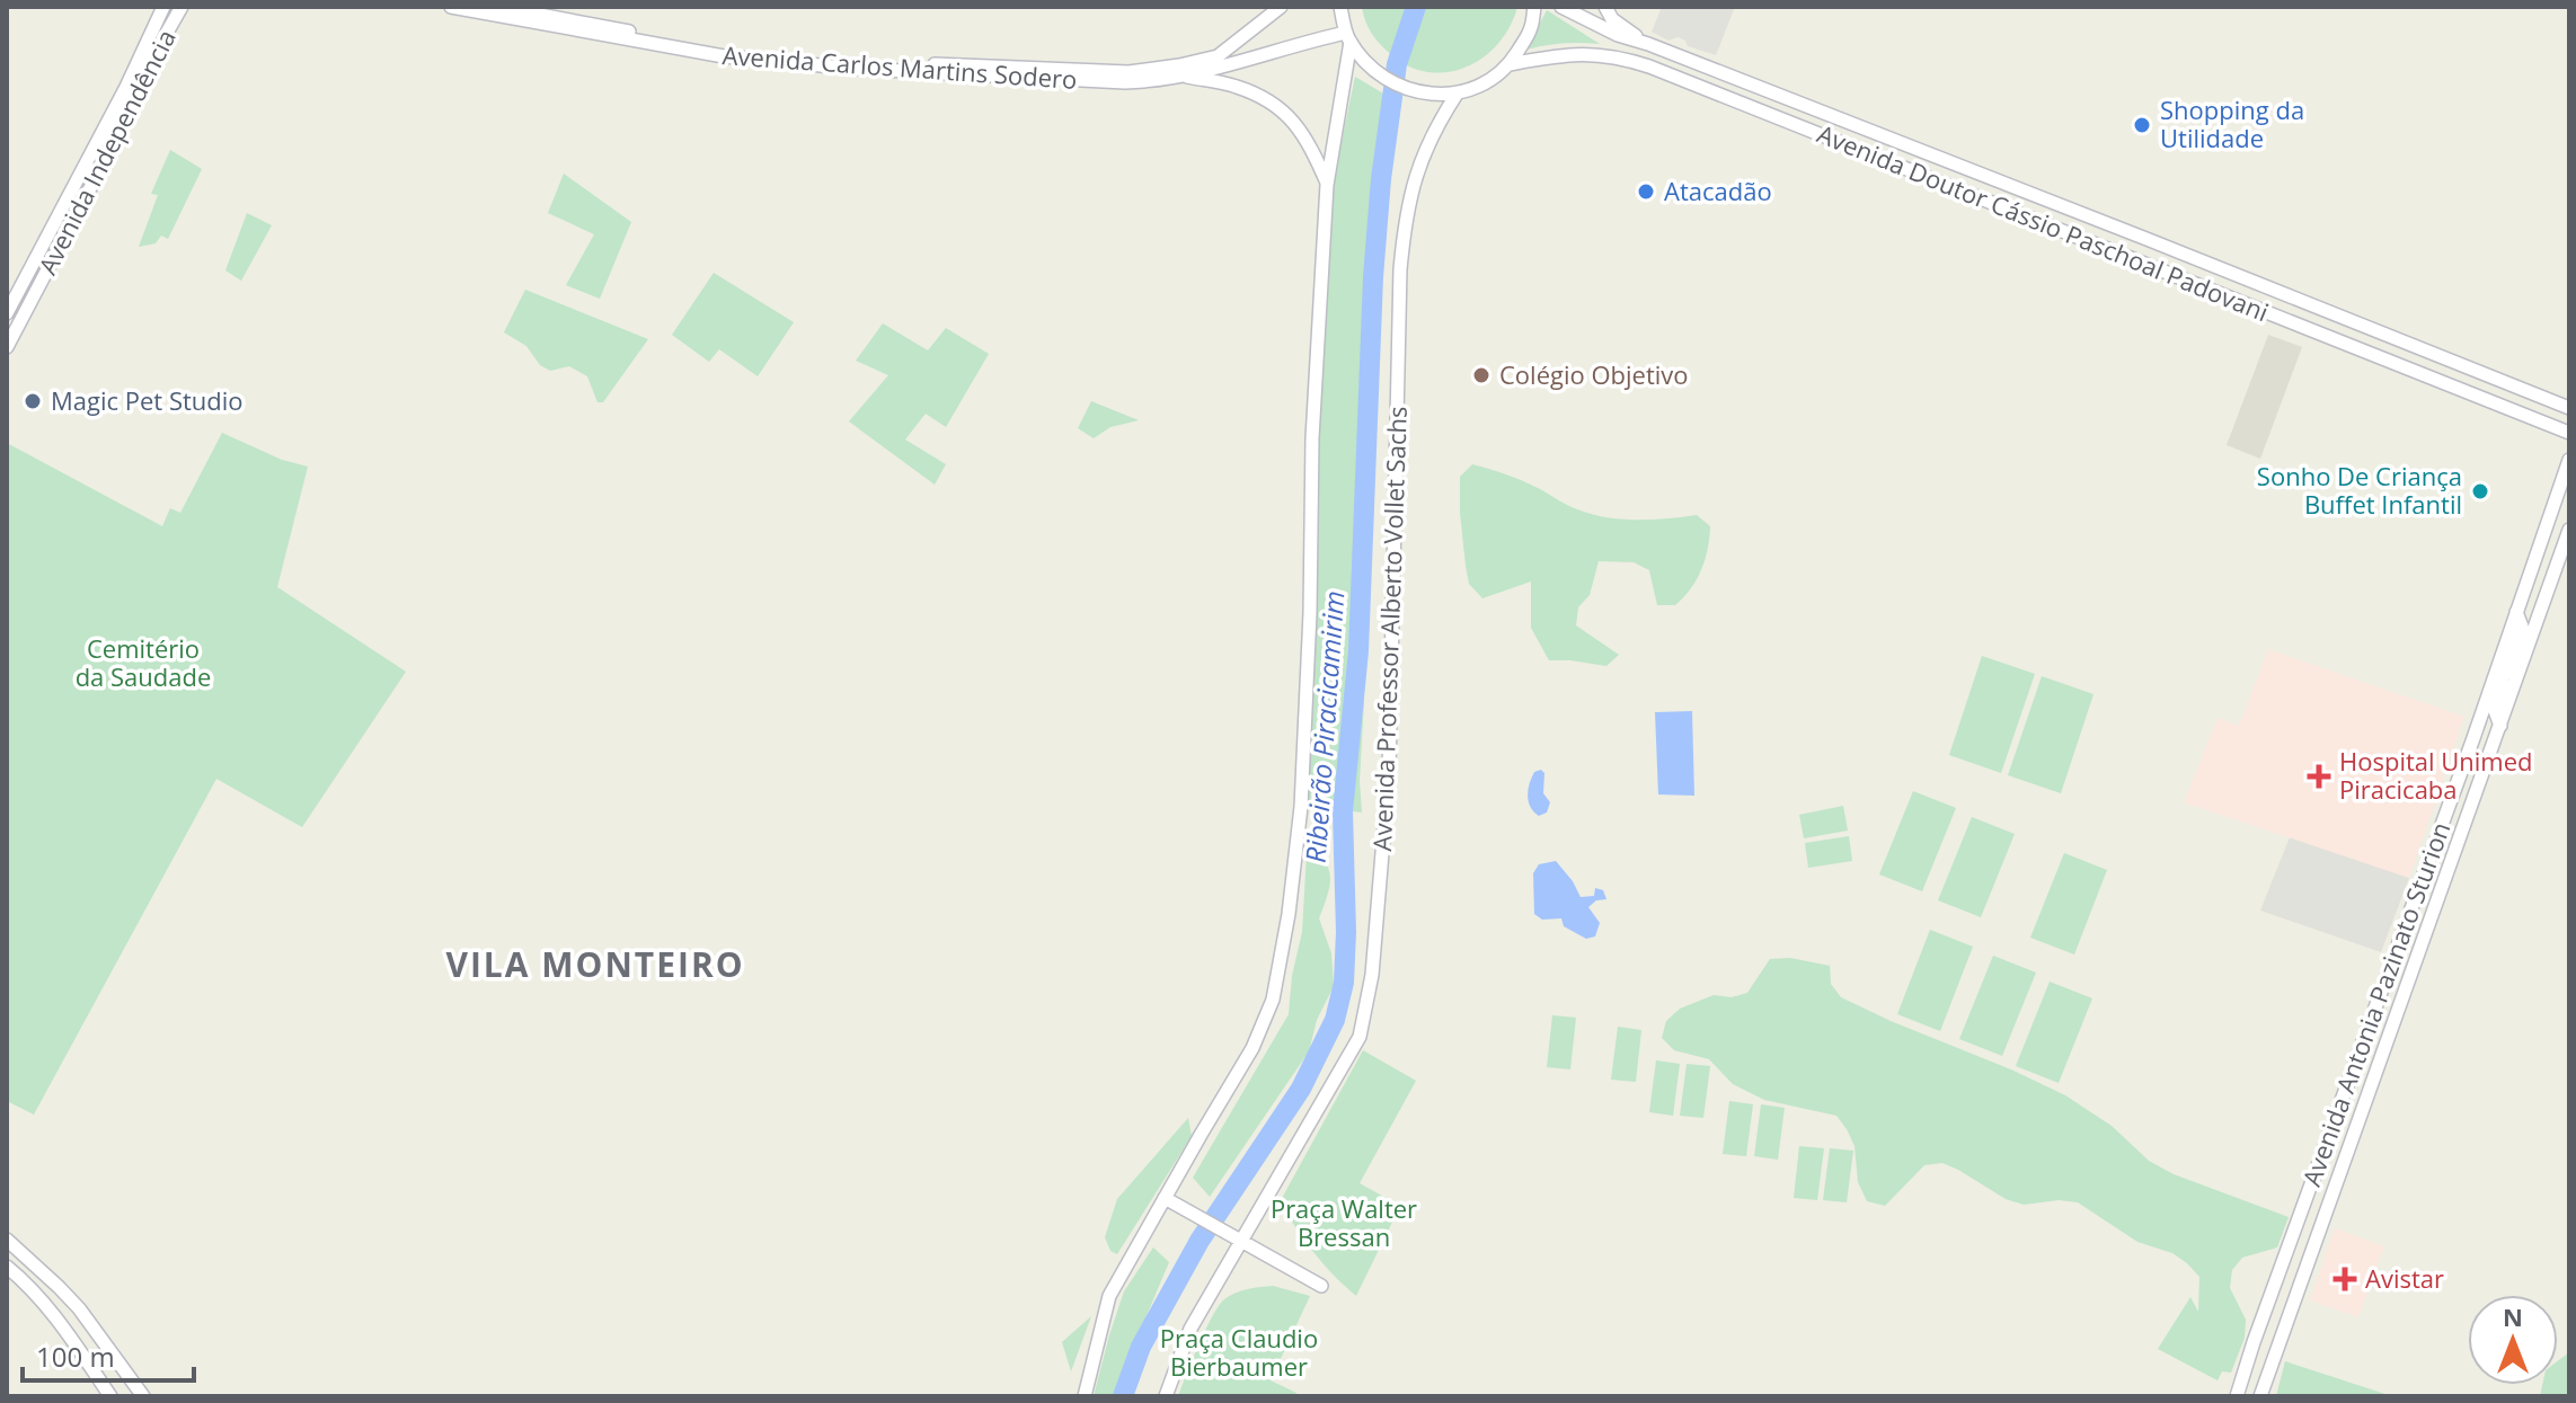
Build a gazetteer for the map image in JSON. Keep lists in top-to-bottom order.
{
  "streets": {
    "main road": [
      "Avenida Carlos Martins Sodero",
      "Avenida Independência",
      "Avenida Doutor Cássio Paschoal Padovani",
      "Avenida Professor Alberto Vollet Sachs",
      "Avenida Antonia Pazinato Sturion"
    ]
  },
  "districts": ["VILA MONTEIRO"],
  "water": ["Ribeirão Piracicamirim"],
  "parks": ["Cemitério da Saudade", "Praça Walter Bressan", "Praça Claudio Bierbaumer"],
  "places": {
    "other": [
      "Shopping da Utilidade",
      "Atacadão",
      "Colégio Objetivo",
      "Magic Pet Studio",
      "Sonho De Criança Buffet Infantil"
    ],
    "health": ["Hospital Unimed Piracicaba", "Avistar"]
  },
  "scale_bar": "100 m",
  "north": "top"
}
